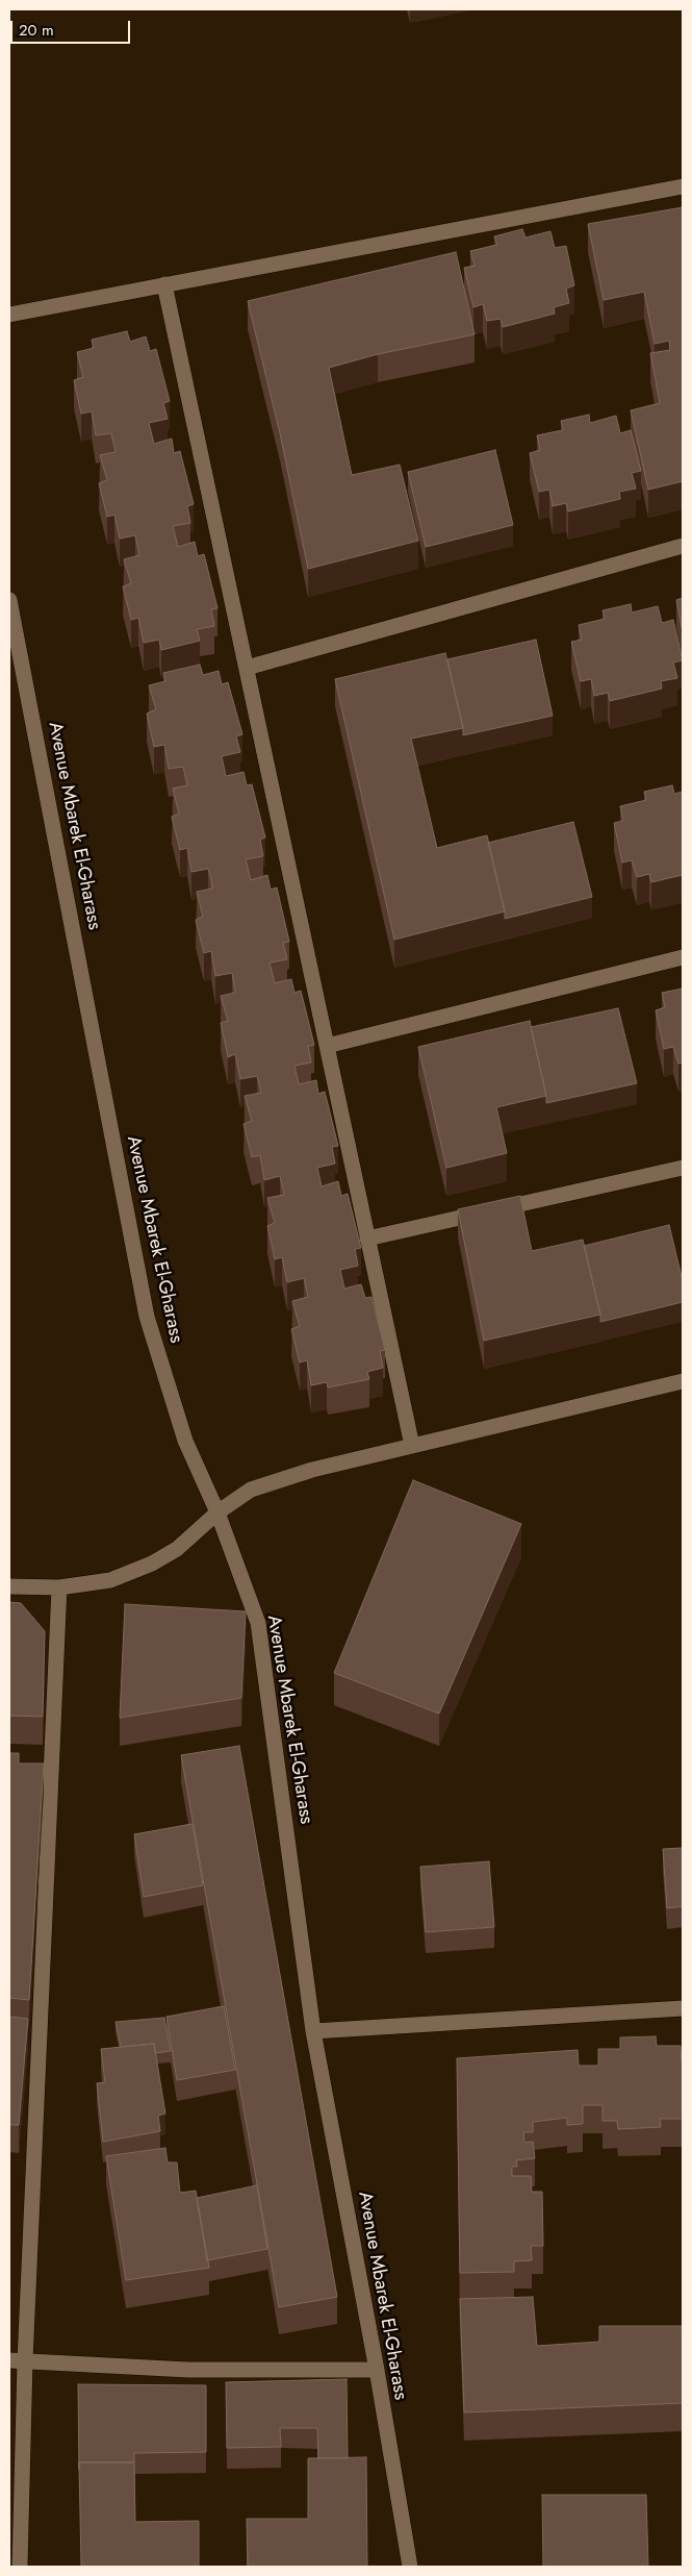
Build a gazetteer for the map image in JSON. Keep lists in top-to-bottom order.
{
  "streets": {
    "street": ["Avenue Mbarek El-Gharass"]
  },
  "scale_bar": "20 m"
}
